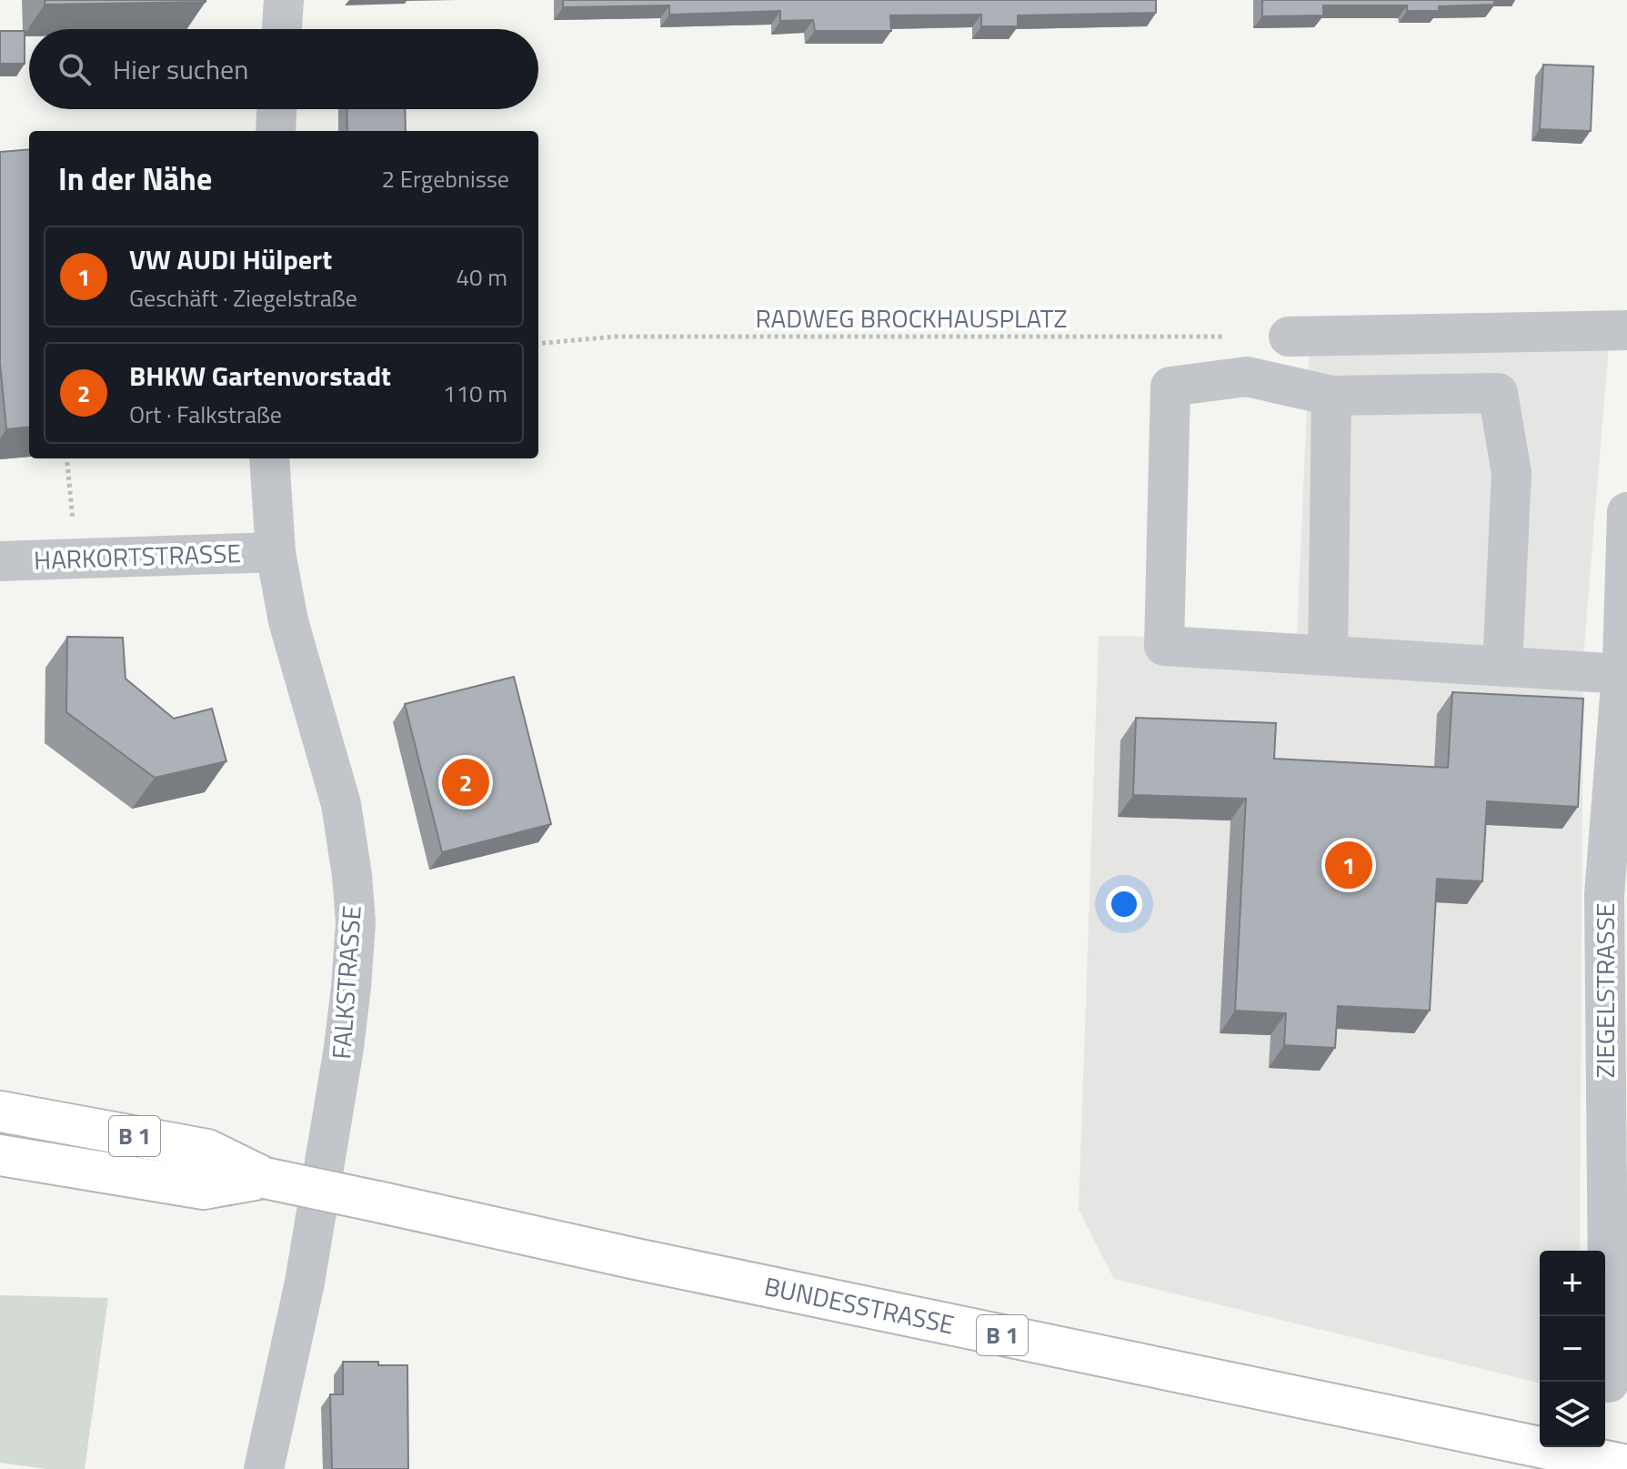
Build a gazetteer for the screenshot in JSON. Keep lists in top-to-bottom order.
{
  "streets": {
    "main road": ["B 1", "BUNDESSTRASSE"],
    "street": ["HARKORTSTRASSE", "FALKSTRASSE", "ZIEGELSTRASSE"],
    "path": ["RADWEG BROCKHAUSPLATZ"]
  },
  "crossings": [
    ["HARKORTSTRASSE", "FALKSTRASSE"],
    ["B 1", "BUNDESSTRASSE"]
  ],
  "page": {
    "search": "Hier suchen",
    "heading": ["In der Nähe", "2 Ergebnisse"],
    "list": [
      {
        "mark": "1",
        "name": "VW AUDI Hülpert",
        "note": "Geschäft · Ziegelstraße",
        "value": "40 m"
      },
      {
        "mark": "2",
        "name": "BHKW Gartenvorstadt",
        "note": "Ort · Falkstraße",
        "value": "110 m"
      }
    ],
    "pins": ["2", "1"],
    "map_buttons": ["+", "−"]
  }
}
